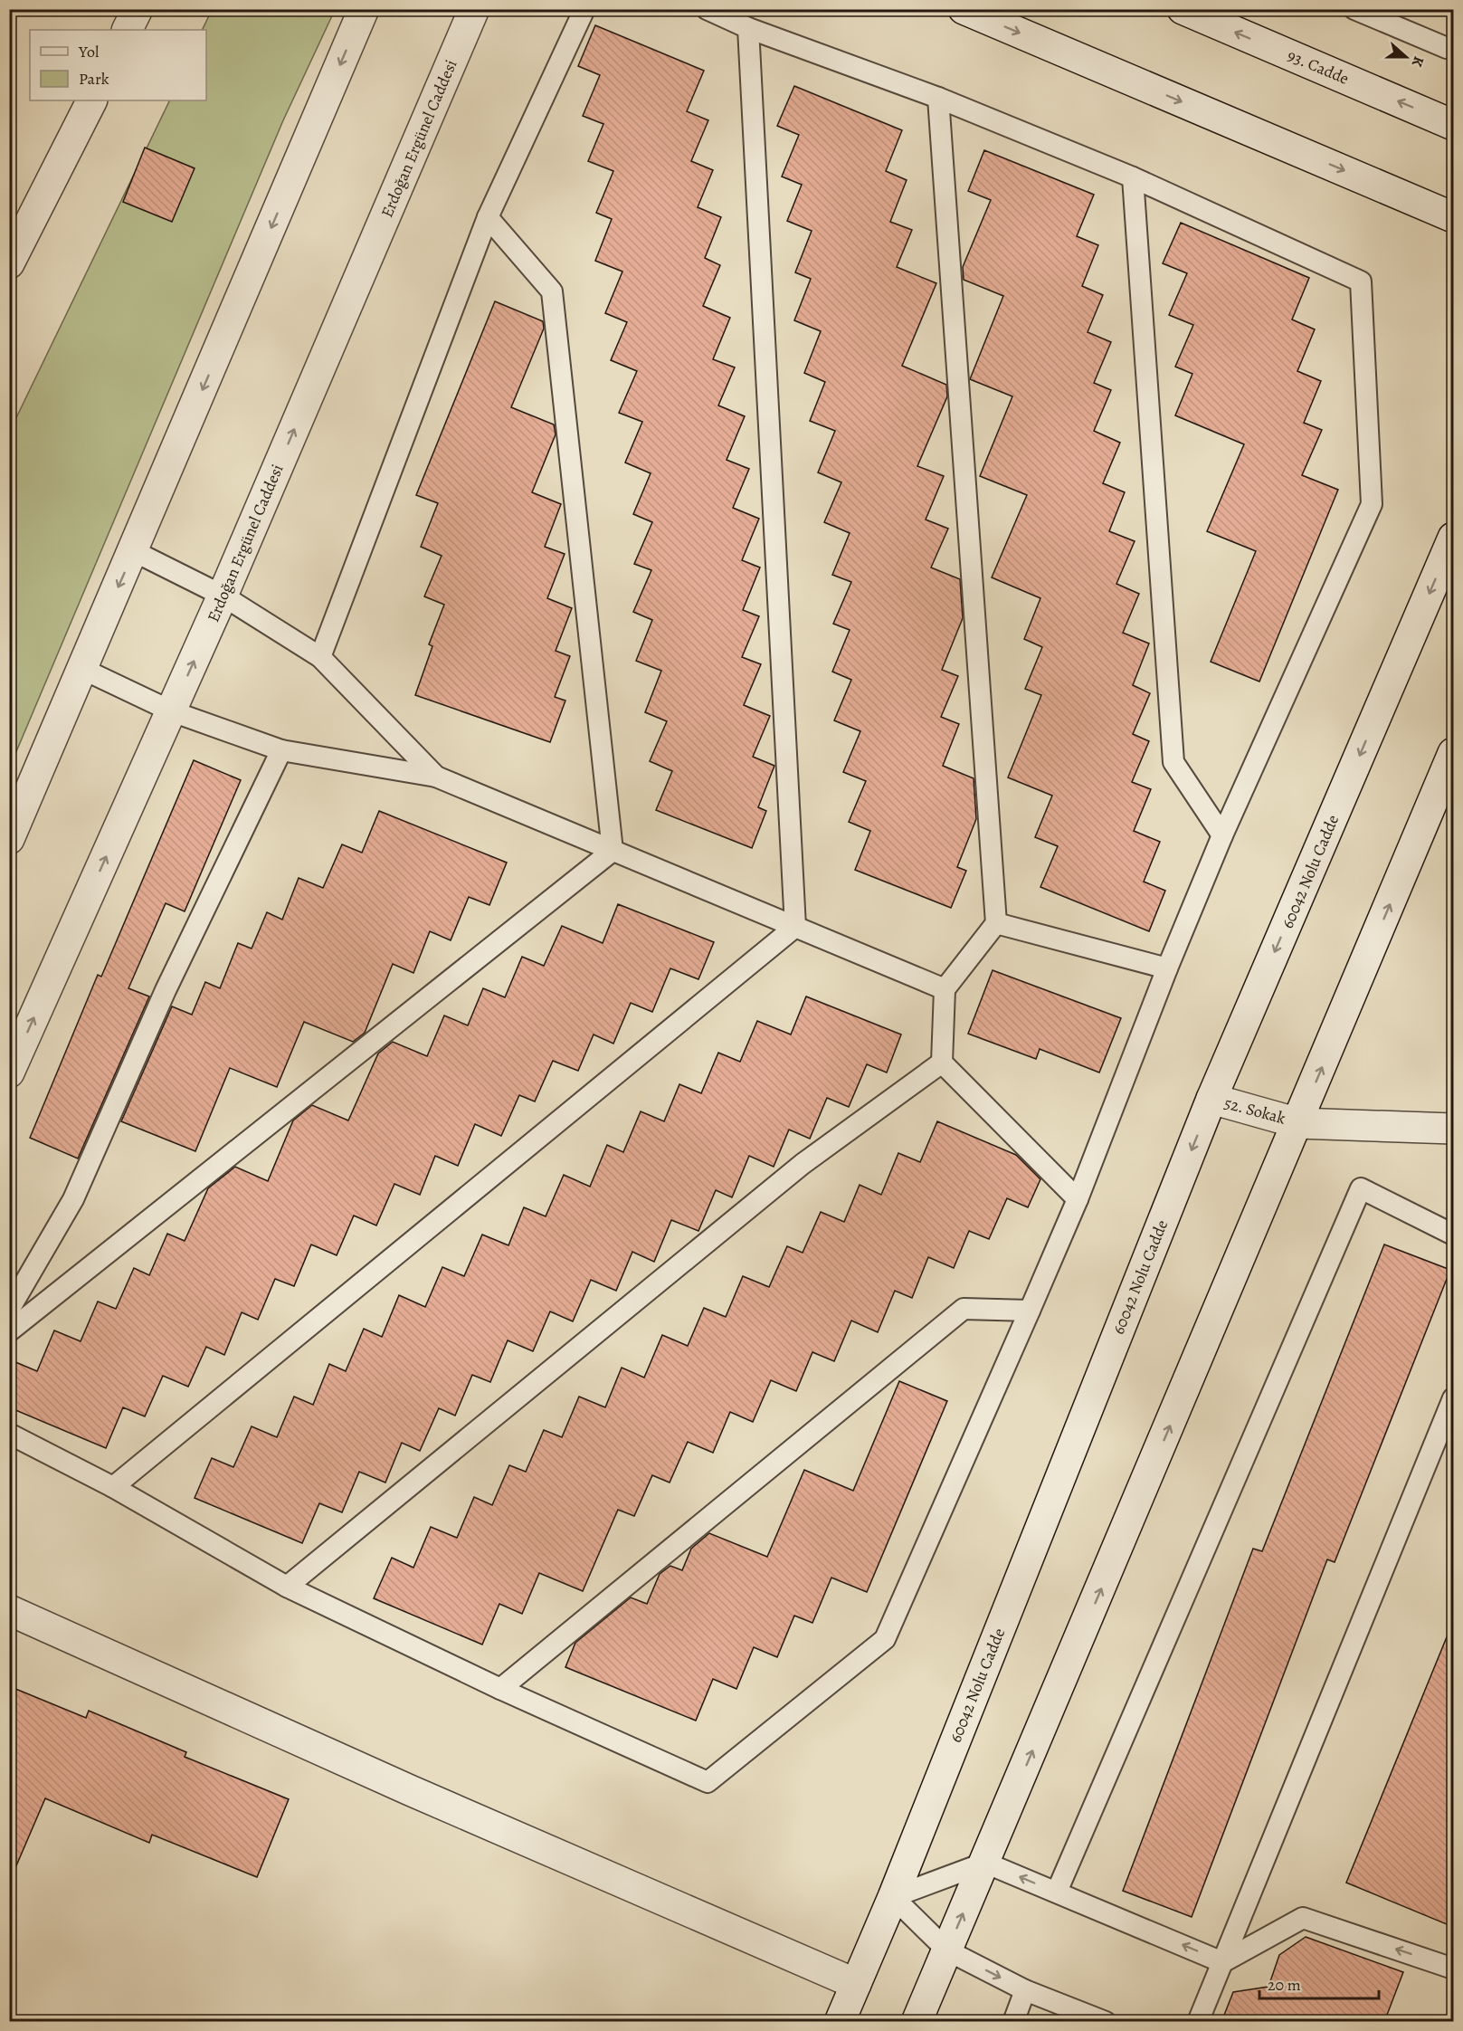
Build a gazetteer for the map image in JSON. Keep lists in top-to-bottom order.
{
  "streets": {
    "street": [
      "93. Cadde",
      "Erdoğan Ergünel Caddesi",
      "60042 Nolu Cadde",
      "52. Sokak"
    ]
  },
  "crossings": [
    ["60042 Nolu Cadde", "52. Sokak"]
  ],
  "legend": ["Yol", "Park"],
  "scale_bar": "20 m",
  "north": "right"
}
